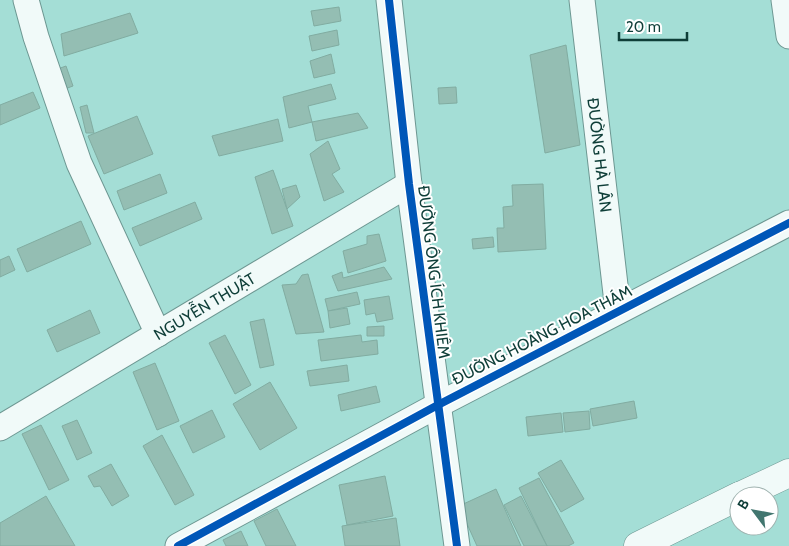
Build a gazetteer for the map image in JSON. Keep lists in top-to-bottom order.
{
  "streets": {
    "street": [
      "ĐƯỜNG HÀ LÂN",
      "ĐƯỜNG ÔNG ÍCH KHIÊM",
      "NGUYỄN THUẬT",
      "ĐƯỜNG HOÀNG HOA THÁM"
    ]
  },
  "crossings": [
    ["ĐƯỜNG HÀ LÂN", "ĐƯỜNG HOÀNG HOA THÁM"],
    ["ĐƯỜNG ÔNG ÍCH KHIÊM", "NGUYỄN THUẬT"],
    ["ĐƯỜNG ÔNG ÍCH KHIÊM", "ĐƯỜNG HOÀNG HOA THÁM"]
  ],
  "scale_bar": "20 m",
  "north": "top left"
}
